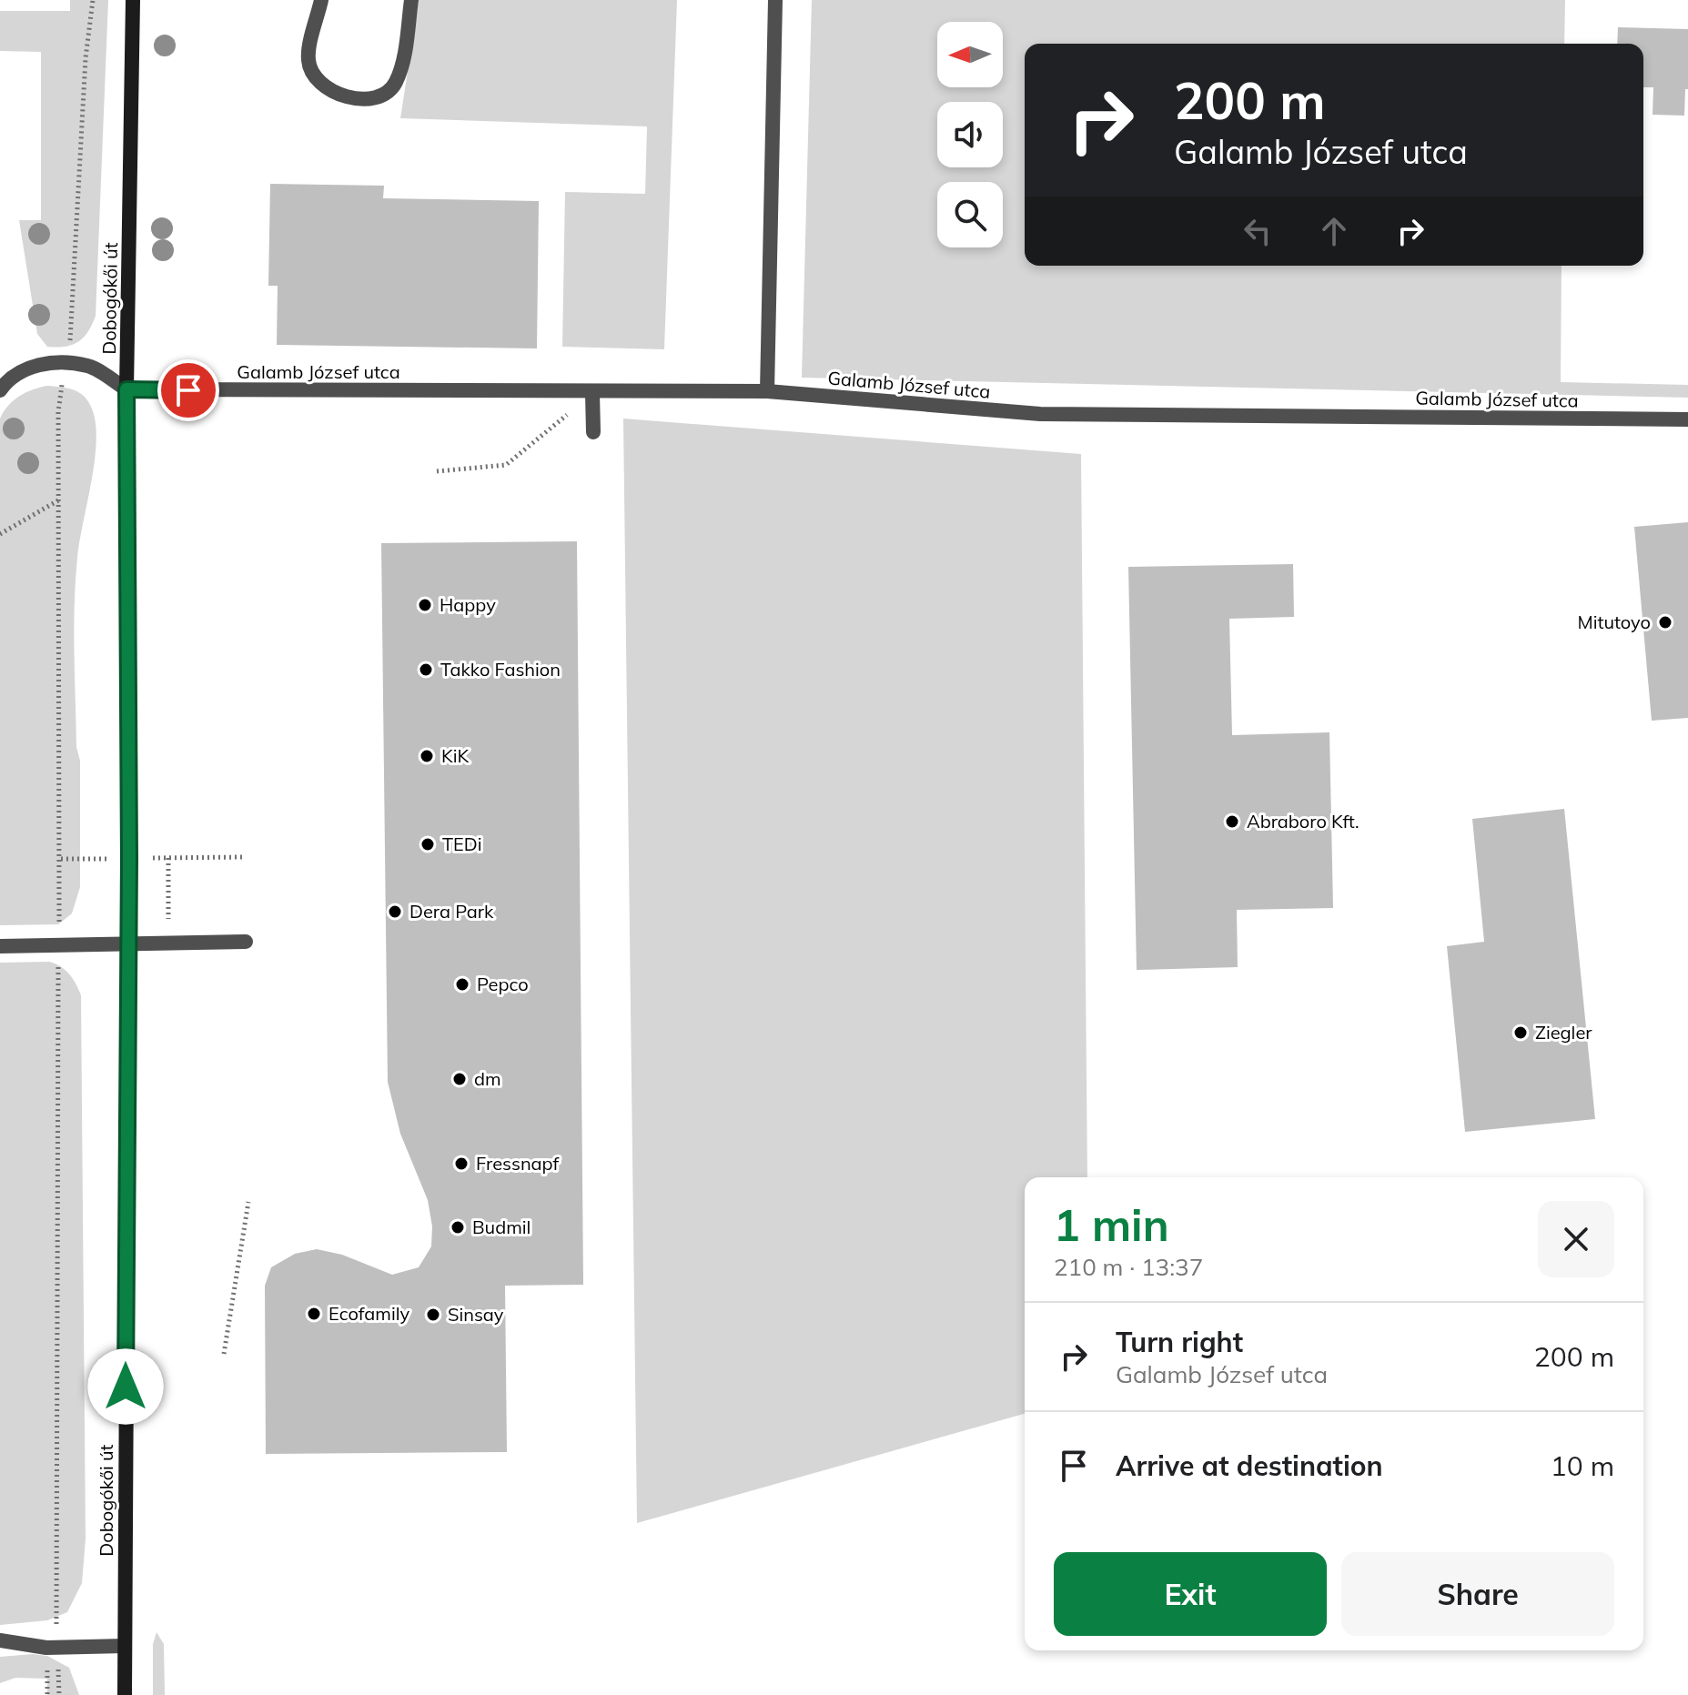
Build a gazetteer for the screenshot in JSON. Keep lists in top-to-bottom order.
{
  "streets": {
    "main road": ["Dobogókői út"],
    "street": ["Galamb József utca"]
  },
  "crossings": [
    ["Dobogókői út", "Galamb József utca"]
  ],
  "places": [
    "Happy",
    "Mitutoyo",
    "Takko Fashion",
    "KiK",
    "Abraboro Kft.",
    "TEDi",
    "Dera Park",
    "Pepco",
    "Ziegler",
    "dm",
    "Fressnapf",
    "Budmil",
    "Ecofamily",
    "Sinsay"
  ],
  "north": "left",
  "page": {
    "turn": ["200 m", "Galamb József utca"],
    "heading": ["1 min", "210 m · 13:37"],
    "list": [
      {
        "name": "Turn right",
        "note": "Galamb József utca",
        "value": "200 m"
      },
      {
        "name": "Arrive at destination",
        "value": "10 m"
      }
    ],
    "buttons": ["Exit", "Share"]
  }
}
